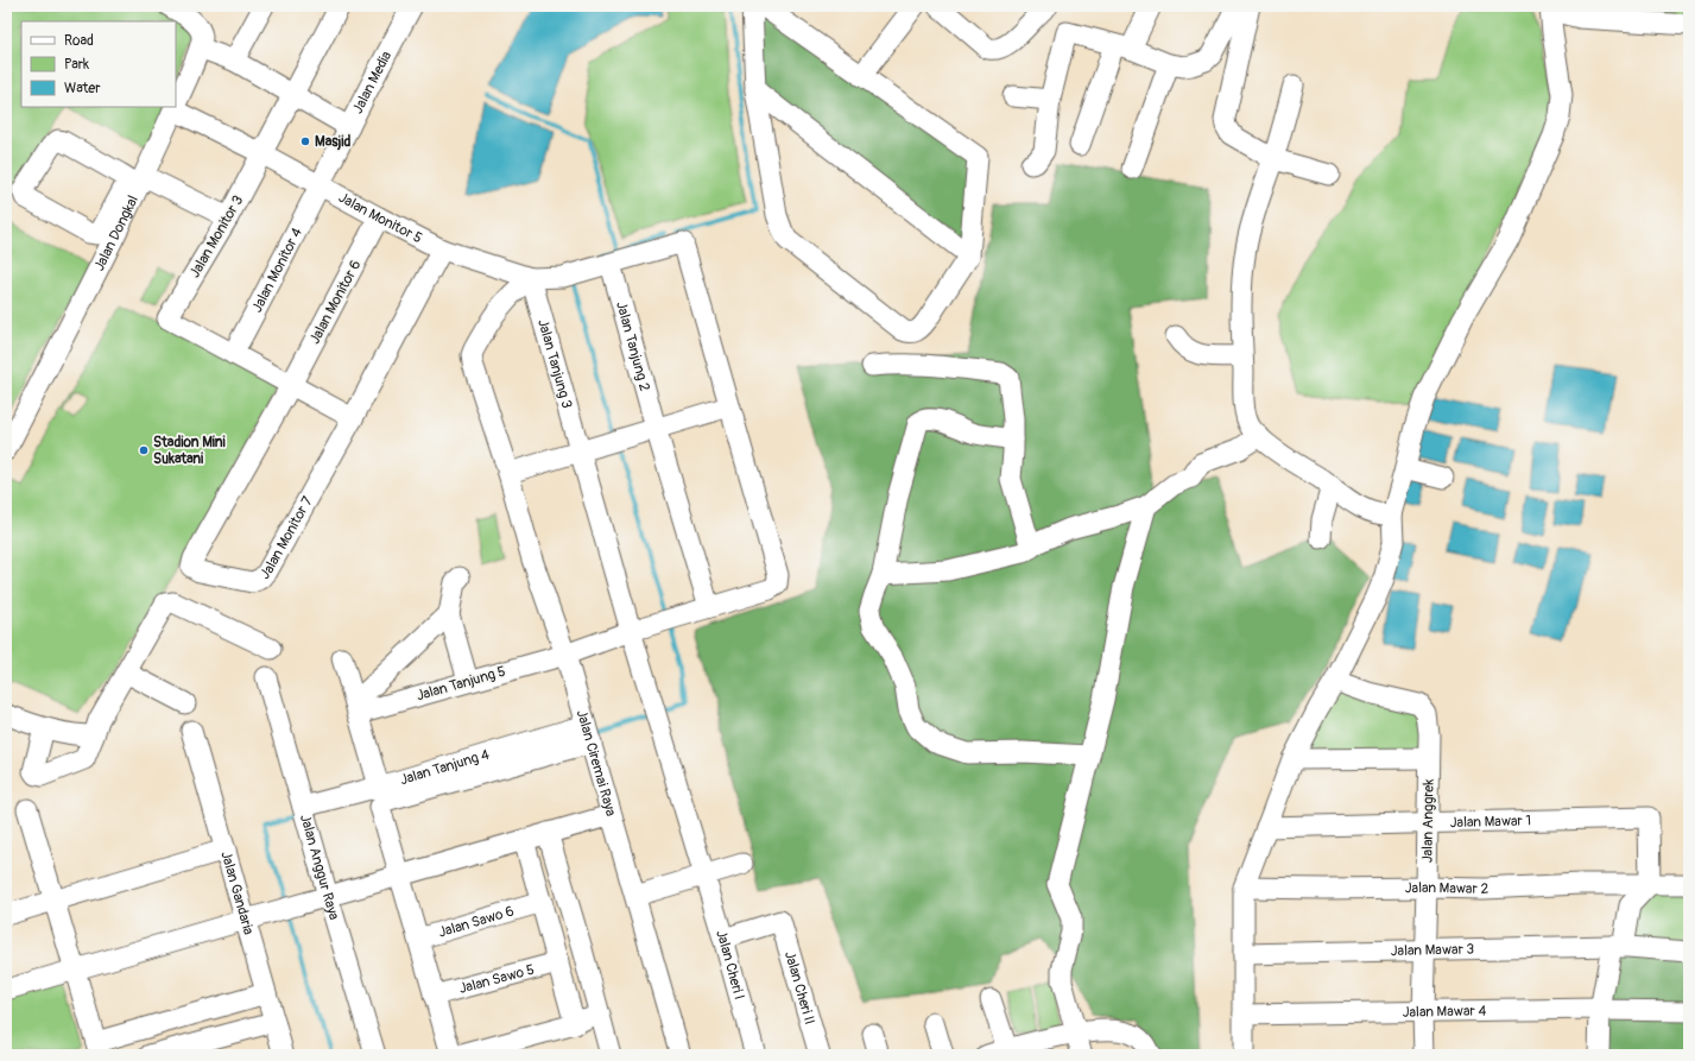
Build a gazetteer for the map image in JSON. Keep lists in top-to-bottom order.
{
  "streets": {
    "street": [
      "Jalan Media",
      "Jalan Monitor 5",
      "Jalan Dongkal",
      "Jalan Monitor 3",
      "Jalan Monitor 4",
      "Jalan Monitor 6",
      "Jalan Tanjung 2",
      "Jalan Tanjung 3",
      "Jalan Monitor 7",
      "Jalan Tanjung 5",
      "Jalan Ciremai Raya",
      "Jalan Tanjung 4",
      "Jalan Anggrek",
      "Jalan Mawar 1",
      "Jalan Anggur Raya",
      "Jalan Mawar 2",
      "Jalan Gandaria",
      "Jalan Sawo 6",
      "Jalan Mawar 3",
      "Jalan Cheri I",
      "Jalan Sawo 5",
      "Jalan Cheri II",
      "Jalan Mawar 4"
    ]
  },
  "crossings": [
    ["Jalan Media", "Jalan Monitor 5"],
    ["Jalan Media", "Jalan Monitor 4"],
    ["Jalan Monitor 5", "Jalan Monitor 3"],
    ["Jalan Monitor 5", "Jalan Monitor 4"],
    ["Jalan Monitor 5", "Jalan Monitor 6"],
    ["Jalan Monitor 5", "Jalan Tanjung 2"],
    ["Jalan Monitor 5", "Jalan Tanjung 3"],
    ["Jalan Monitor 5", "Jalan Monitor 7"],
    ["Jalan Monitor 5", "Jalan Tanjung 5"],
    ["Jalan Monitor 3", "Jalan Monitor 4"],
    ["Jalan Monitor 6", "Jalan Monitor 7"],
    ["Jalan Tanjung 2", "Jalan Tanjung 5"],
    ["Jalan Tanjung 3", "Jalan Tanjung 5"],
    ["Jalan Tanjung 3", "Jalan Cheri I"],
    ["Jalan Tanjung 5", "Jalan Ciremai Raya"],
    ["Jalan Tanjung 5", "Jalan Cheri I"],
    ["Jalan Ciremai Raya", "Jalan Tanjung 4"],
    ["Jalan Tanjung 4", "Jalan Anggur Raya"],
    ["Jalan Anggrek", "Jalan Mawar 1"],
    ["Jalan Anggrek", "Jalan Mawar 2"],
    ["Jalan Anggrek", "Jalan Mawar 3"],
    ["Jalan Anggrek", "Jalan Mawar 4"],
    ["Jalan Mawar 1", "Jalan Mawar 2"],
    ["Jalan Cheri I", "Jalan Cheri II"]
  ],
  "places": ["Masjid", "Stadion Mini Sukatani"],
  "legend": ["Road", "Park", "Water"]
}
